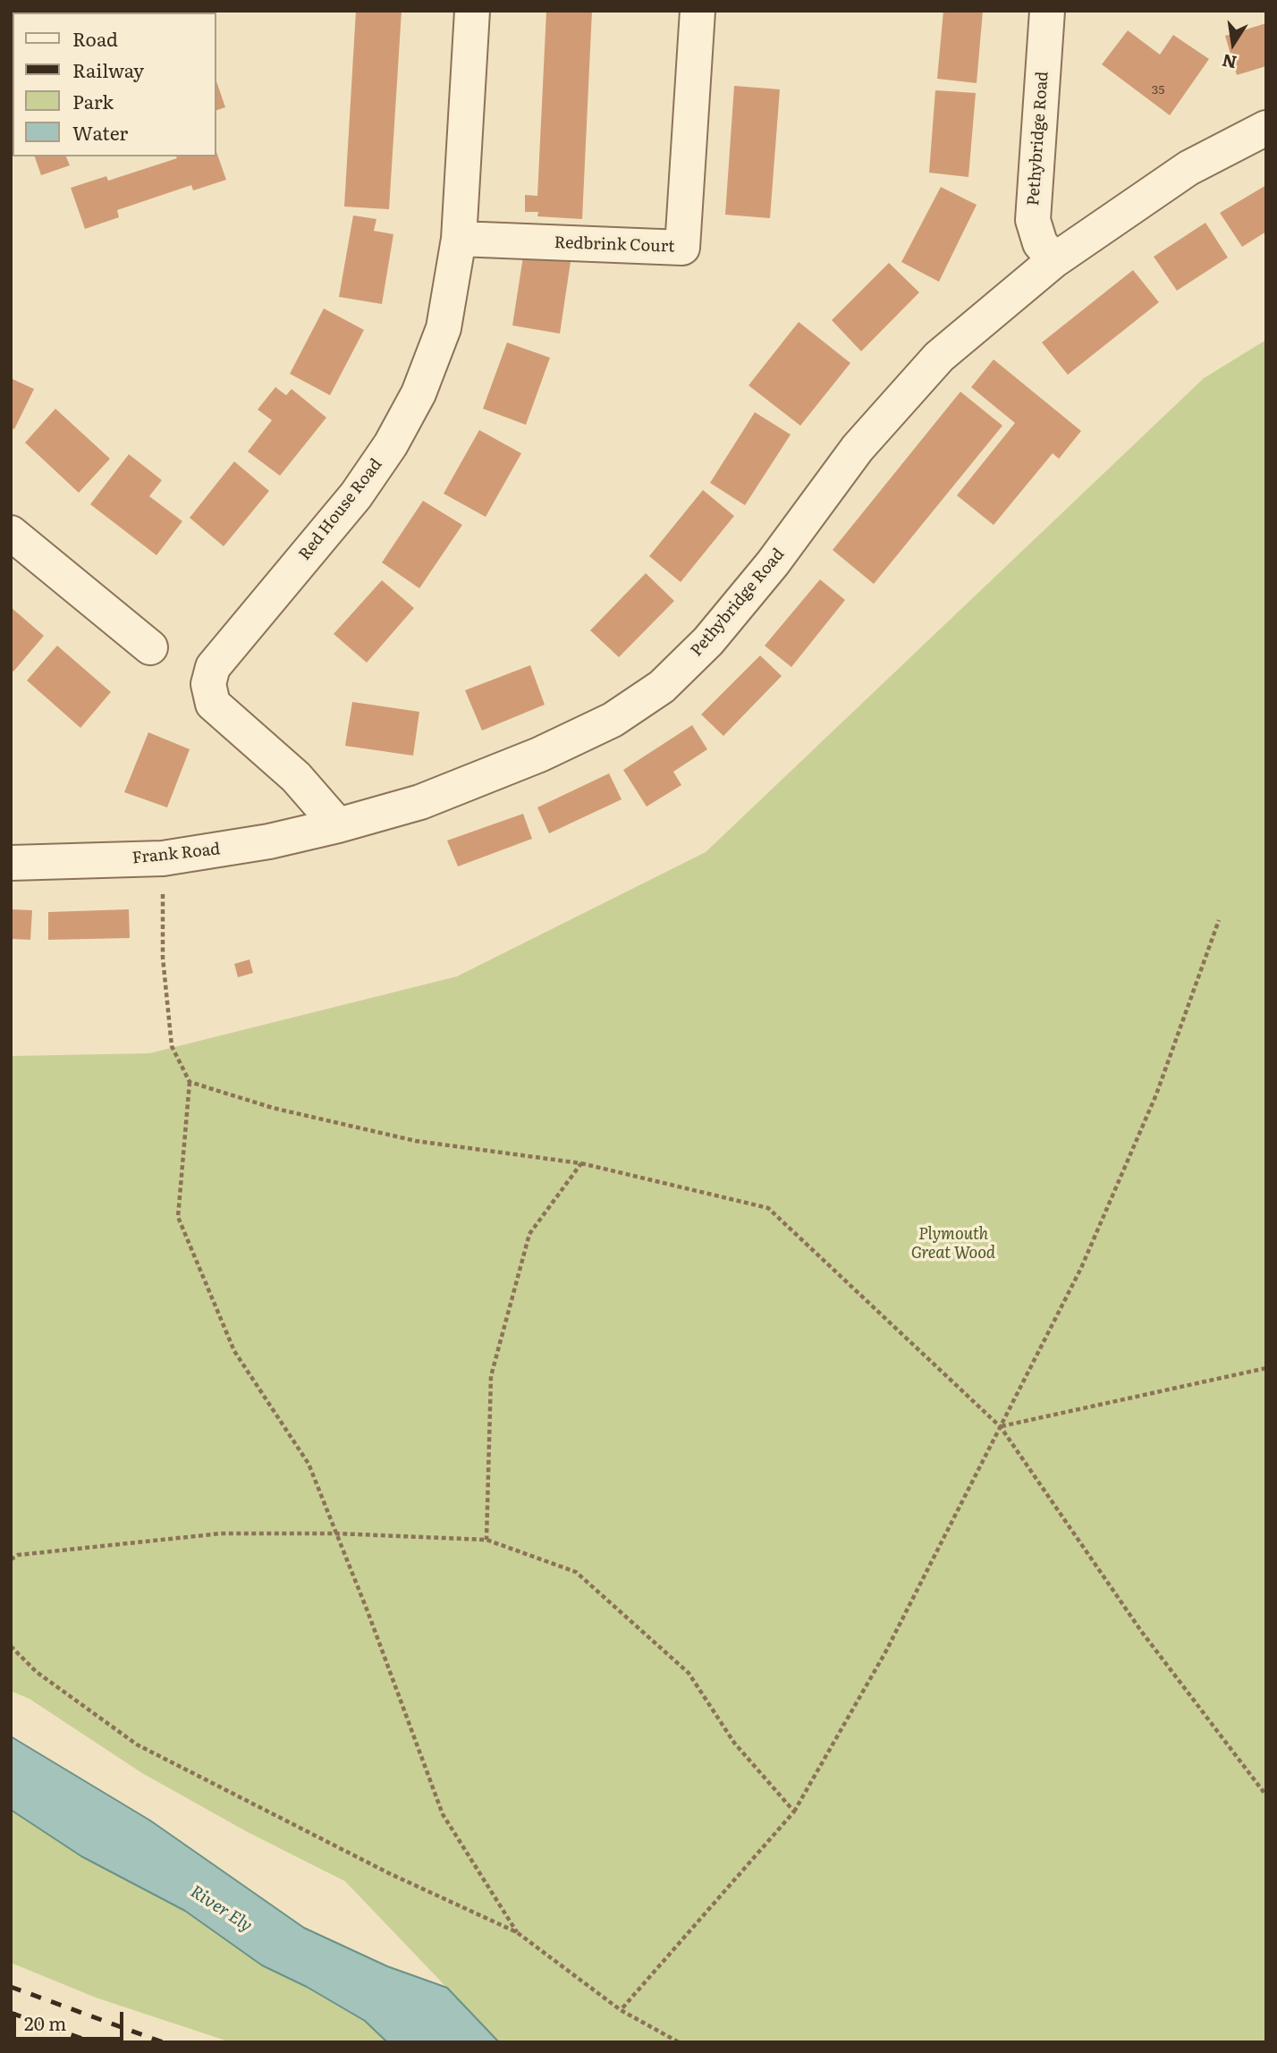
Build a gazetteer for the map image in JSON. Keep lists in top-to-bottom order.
{
  "streets": {
    "street": [
      "Pethybridge Road",
      "Redbrink Court",
      "Red House Road",
      "Frank Road"
    ]
  },
  "crossings": [
    ["Pethybridge Road", "Red House Road"],
    ["Pethybridge Road", "Frank Road"],
    ["Redbrink Court", "Red House Road"],
    ["Red House Road", "Frank Road"]
  ],
  "water": ["River Ely"],
  "parks": ["Plymouth Great Wood"],
  "house_numbers": ["35"],
  "legend": [
    "Road",
    "Railway",
    "Park",
    "Water"
  ],
  "scale_bar": "20 m",
  "north": "bottom"
}
